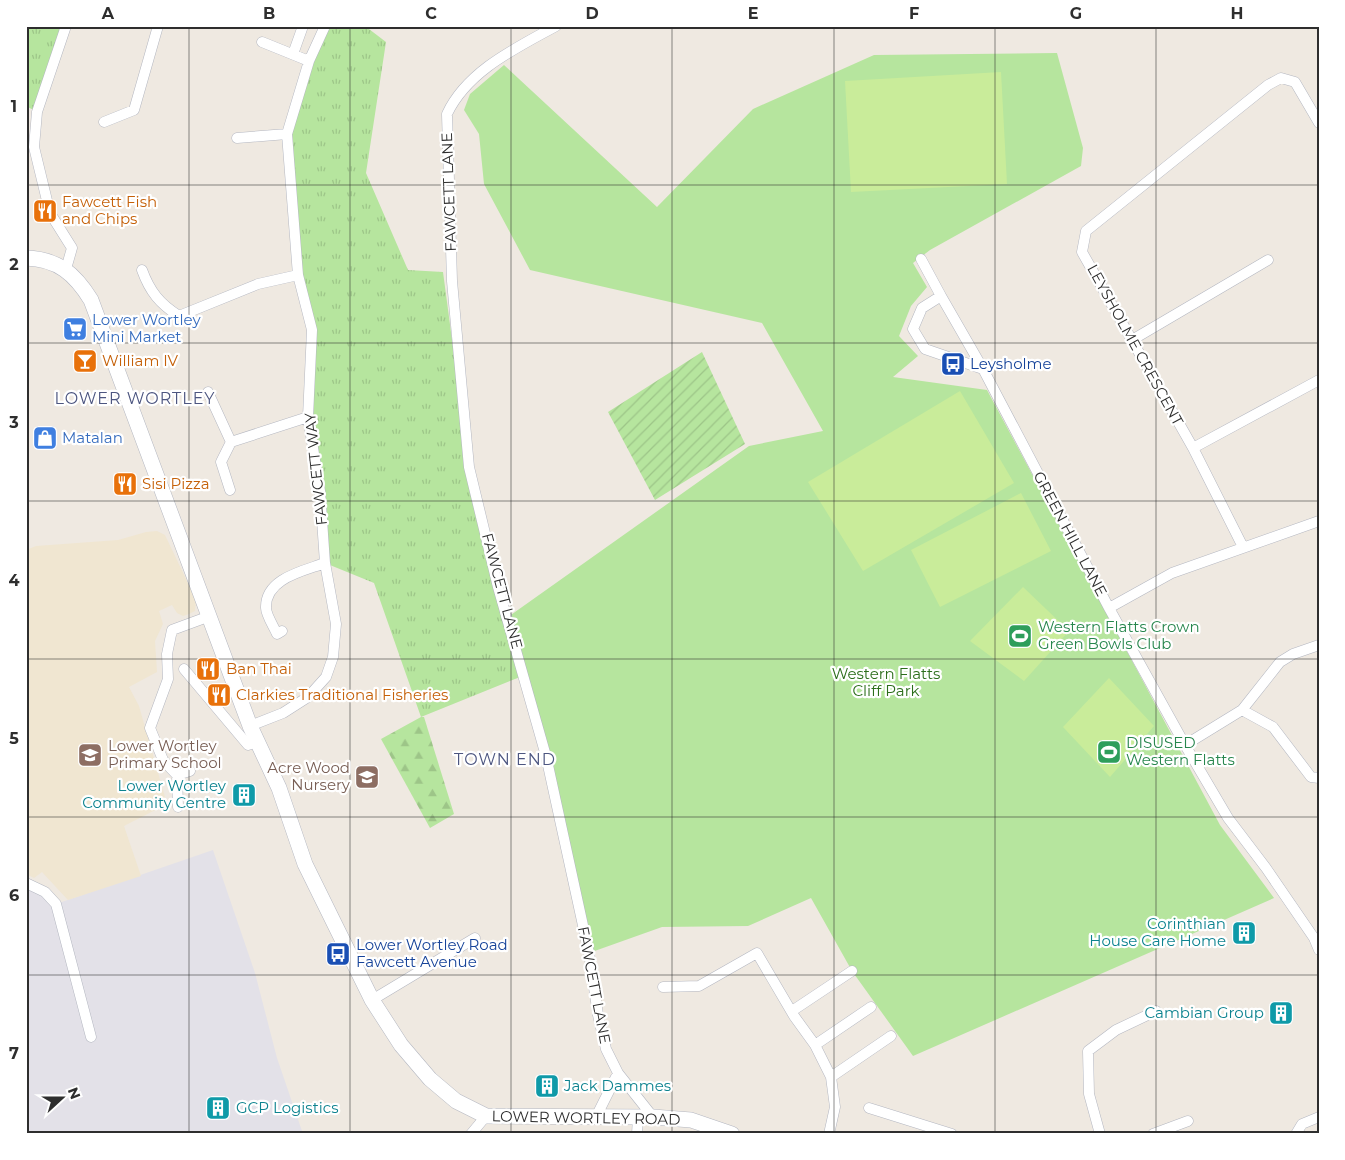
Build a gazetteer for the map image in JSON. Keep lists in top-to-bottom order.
{
  "streets": {
    "street": [
      "FAWCETT LANE",
      "LEYSHOLME CRESCENT",
      "FAWCETT WAY",
      "GREEN HILL LANE",
      "LOWER WORTLEY ROAD"
    ]
  },
  "crossings": [
    ["FAWCETT LANE", "LOWER WORTLEY ROAD"],
    ["FAWCETT WAY", "LOWER WORTLEY ROAD"]
  ],
  "districts": ["LOWER WORTLEY", "TOWN END"],
  "parks": ["Western Flatts Cliff Park"],
  "places": {
    "restaurant": [
      "Fawcett Fish and Chips",
      "Sisi Pizza",
      "Ban Thai",
      "Clarkies Traditional Fisheries"
    ],
    "supermarket": ["Lower Wortley Mini Market"],
    "bar": ["William IV"],
    "bus stop": ["Leysholme", "Lower Wortley Road Fawcett Avenue"],
    "shop": ["Matalan"],
    "sports": ["Western Flatts Crown Green Bowls Club", "DISUSED Western Flatts"],
    "school or university": ["Lower Wortley Primary School", "Acre Wood Nursery"],
    "building": [
      "Lower Wortley Community Centre",
      "Corinthian House Care Home",
      "Cambian Group",
      "Jack Dammes",
      "GCP Logistics"
    ]
  },
  "north": "right",
  "grid": {
    "columns": [
      "A",
      "B",
      "C",
      "D",
      "E",
      "F",
      "G",
      "H"
    ],
    "rows": [
      "1",
      "2",
      "3",
      "4",
      "5",
      "6",
      "7"
    ]
  }
}
